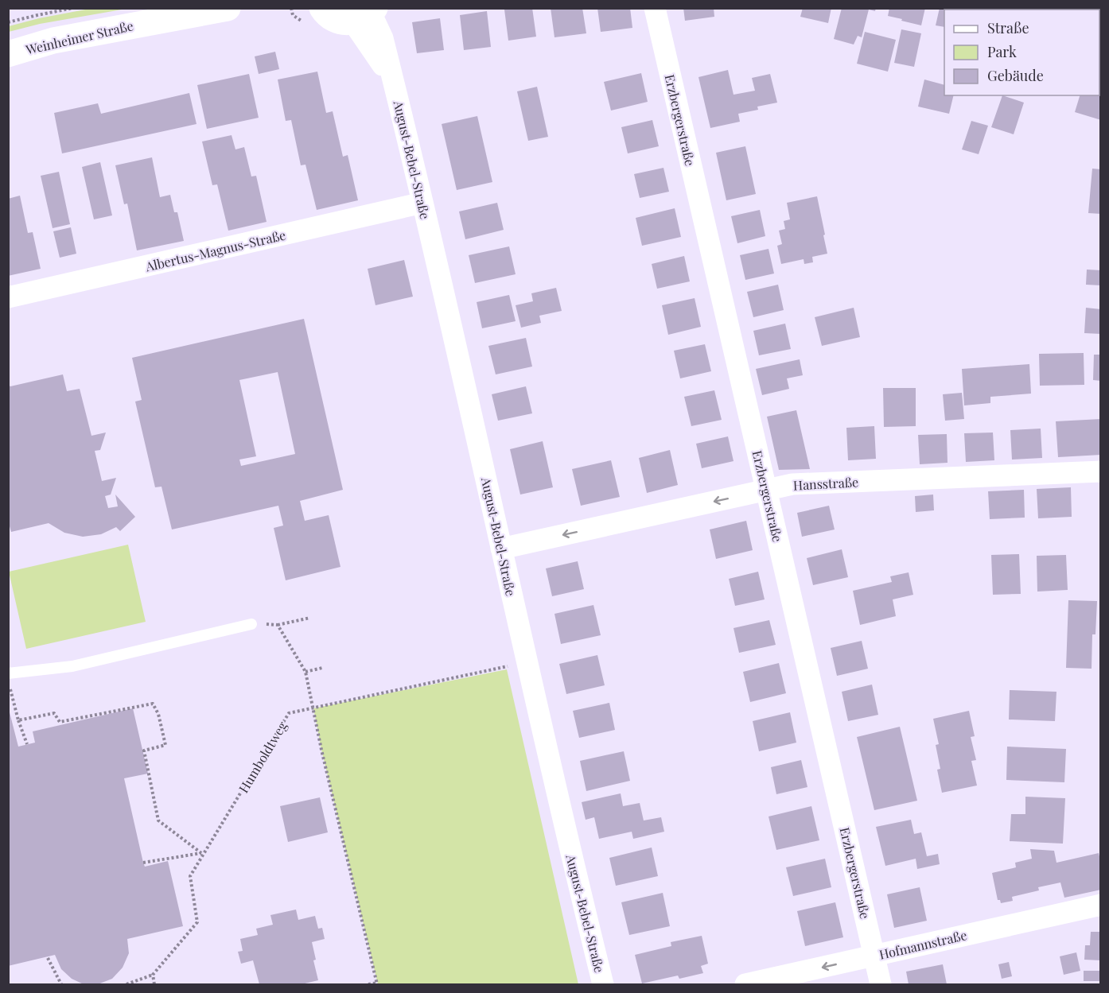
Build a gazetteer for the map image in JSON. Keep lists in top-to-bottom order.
{
  "streets": {
    "street": [
      "Weinheimer Straße",
      "Erzbergerstraße",
      "August-Bebel-Straße",
      "Albertus-Magnus-Straße",
      "Hansstraße",
      "Hofmannstraße"
    ],
    "path": ["Humboldtweg"]
  },
  "crossings": [
    ["Erzbergerstraße", "Hansstraße"],
    ["Erzbergerstraße", "Hofmannstraße"],
    ["August-Bebel-Straße", "Albertus-Magnus-Straße"],
    ["August-Bebel-Straße", "Hansstraße"],
    ["August-Bebel-Straße", "Humboldtweg"]
  ],
  "one_way": ["Hansstraße", "Hofmannstraße"],
  "legend": ["Straße", "Park", "Gebäude"]
}
